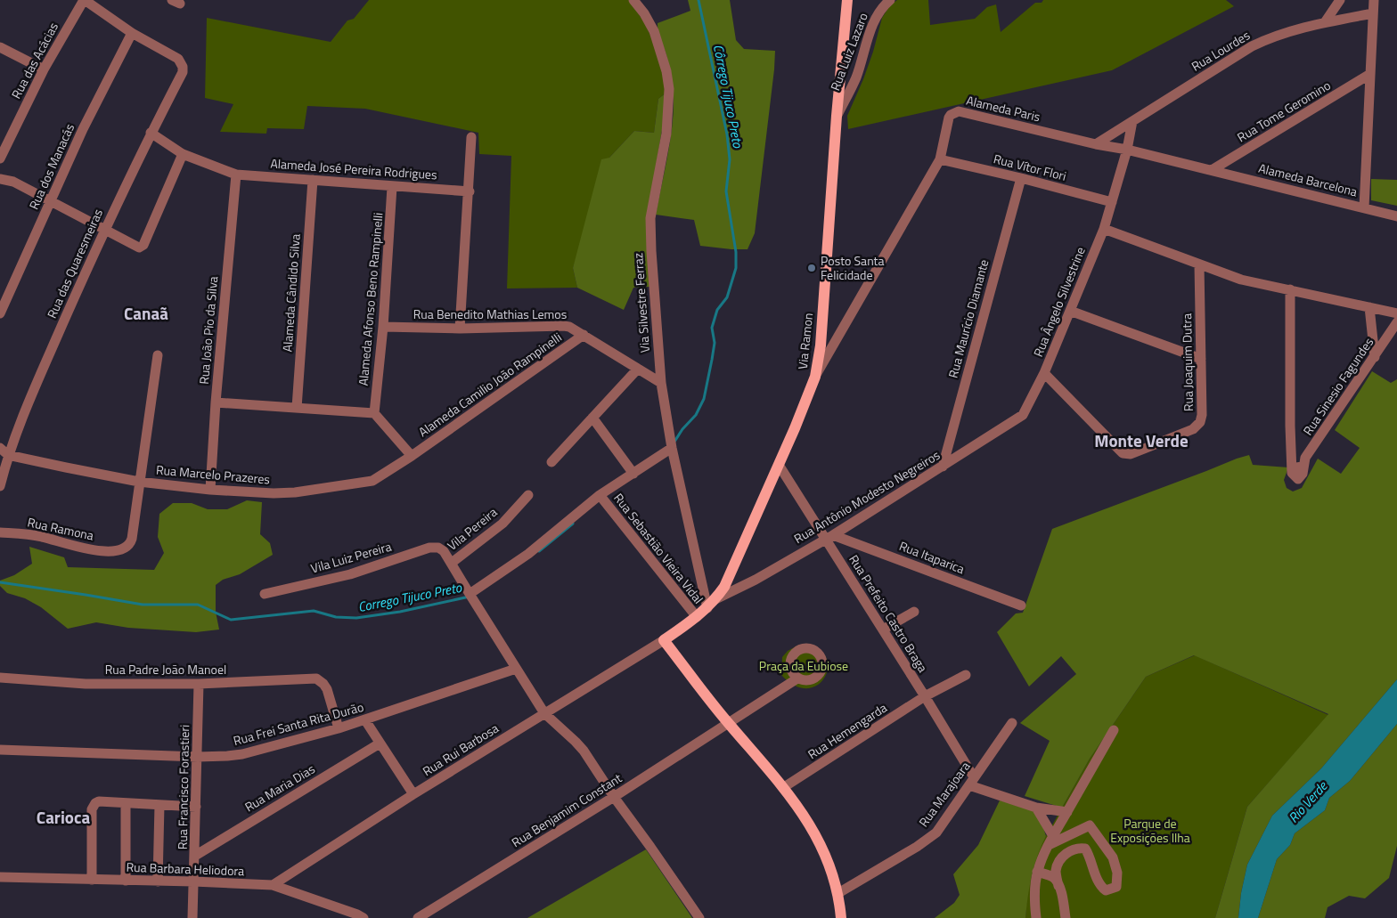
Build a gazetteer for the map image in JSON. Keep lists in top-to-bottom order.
{
  "streets": {
    "main road": ["Via Ramon"],
    "street": [
      "Rua Lourdes",
      "Rua Luiz Lazaro",
      "Rua das Acácias",
      "Alameda Paris",
      "Rua Tome Geromino",
      "Rua dos Manacás",
      "Rua Vítor Flori",
      "Alameda José Pereira Rodrigues",
      "Alameda Barcelona",
      "Rua das Quaresmeiras",
      "Alameda Cândido Silva",
      "Alameda Afonso Beno Rampinelli",
      "Rua Ângelo Silvestrine",
      "Via Silvestre Ferraz",
      "Rua Benedito Mathias Lemos",
      "Rua Maurício Diamante",
      "Rua João Pio da Silva",
      "Rua Joaquim Dutra",
      "Alameda Camilio João Rampinelli",
      "Rua Sinesio Fagundes",
      "Rua Marcelo Prazeres",
      "Rua Antônio Modesto Negreiros",
      "Rua Ramona",
      "Vila Pereira",
      "Rua Sebastião Vieira Vidal",
      "Vila Luiz Pereira",
      "Rua Itaparica",
      "Rua Prefeito Castro Braga",
      "Rua Padre João Manoel",
      "Rua Frei Santa Rita Durão",
      "Rua Hemengarda",
      "Rua Rui Barbosa",
      "Rua Francisco Forastieri",
      "Rua Maria Dias",
      "Rua Marajoara",
      "Rua Benjamim Constant",
      "Rua Barbara Heliodora"
    ]
  },
  "crossings": [
    ["Rua Lourdes", "Alameda Paris"],
    ["Rua Lourdes", "Rua Ângelo Silvestrine"],
    ["Rua Luiz Lazaro", "Via Ramon"],
    ["Alameda Paris", "Rua Vítor Flori"],
    ["Alameda Paris", "Alameda Barcelona"],
    ["Alameda Paris", "Rua Ângelo Silvestrine"],
    ["Alameda Paris", "Via Ramon"],
    ["Rua Tome Geromino", "Alameda Barcelona"],
    ["Rua dos Manacás", "Rua das Quaresmeiras"],
    ["Rua Vítor Flori", "Rua Ângelo Silvestrine"],
    ["Rua Vítor Flori", "Rua Maurício Diamante"],
    ["Alameda José Pereira Rodrigues", "Rua das Quaresmeiras"],
    ["Alameda José Pereira Rodrigues", "Alameda Cândido Silva"],
    ["Alameda José Pereira Rodrigues", "Alameda Afonso Beno Rampinelli"],
    ["Alameda José Pereira Rodrigues", "Rua João Pio da Silva"],
    ["Alameda Barcelona", "Rua Ângelo Silvestrine"],
    ["Rua das Quaresmeiras", "Rua Marcelo Prazeres"],
    ["Alameda Afonso Beno Rampinelli", "Rua Benedito Mathias Lemos"],
    ["Rua Ângelo Silvestrine", "Rua Joaquim Dutra"],
    ["Rua Ângelo Silvestrine", "Rua Antônio Modesto Negreiros"],
    ["Via Silvestre Ferraz", "Rua Benedito Mathias Lemos"],
    ["Via Silvestre Ferraz", "Via Ramon"],
    ["Rua Benedito Mathias Lemos", "Alameda Camilio João Rampinelli"],
    ["Rua Maurício Diamante", "Rua Antônio Modesto Negreiros"],
    ["Rua João Pio da Silva", "Rua Marcelo Prazeres"],
    ["Via Ramon", "Rua Antônio Modesto Negreiros"],
    ["Via Ramon", "Rua Sebastião Vieira Vidal"],
    ["Via Ramon", "Rua Prefeito Castro Braga"],
    ["Via Ramon", "Rua Rui Barbosa"],
    ["Alameda Camilio João Rampinelli", "Rua Marcelo Prazeres"],
    ["Rua Marcelo Prazeres", "Rua Ramona"],
    ["Rua Antônio Modesto Negreiros", "Rua Itaparica"],
    ["Rua Antônio Modesto Negreiros", "Rua Prefeito Castro Braga"],
    ["Vila Pereira", "Vila Luiz Pereira"],
    ["Rua Itaparica", "Rua Prefeito Castro Braga"],
    ["Rua Prefeito Castro Braga", "Rua Hemengarda"],
    ["Rua Prefeito Castro Braga", "Rua Marajoara"],
    ["Rua Padre João Manoel", "Rua Frei Santa Rita Durão"],
    ["Rua Padre João Manoel", "Rua Francisco Forastieri"],
    ["Rua Frei Santa Rita Durão", "Rua Francisco Forastieri"],
    ["Rua Rui Barbosa", "Rua Barbara Heliodora"],
    ["Rua Francisco Forastieri", "Rua Maria Dias"],
    ["Rua Francisco Forastieri", "Rua Barbara Heliodora"]
  ],
  "districts": ["Canaã", "Monte Verde", "Carioca"],
  "water": ["Côrrego Tijuco Preto", "Corrego Tijuco Preto", "Rio Verde"],
  "parks": ["Praça da Eubiose", "Parque de Exposições Ilha"],
  "places": ["Posto Santa Felicidade"]
}
